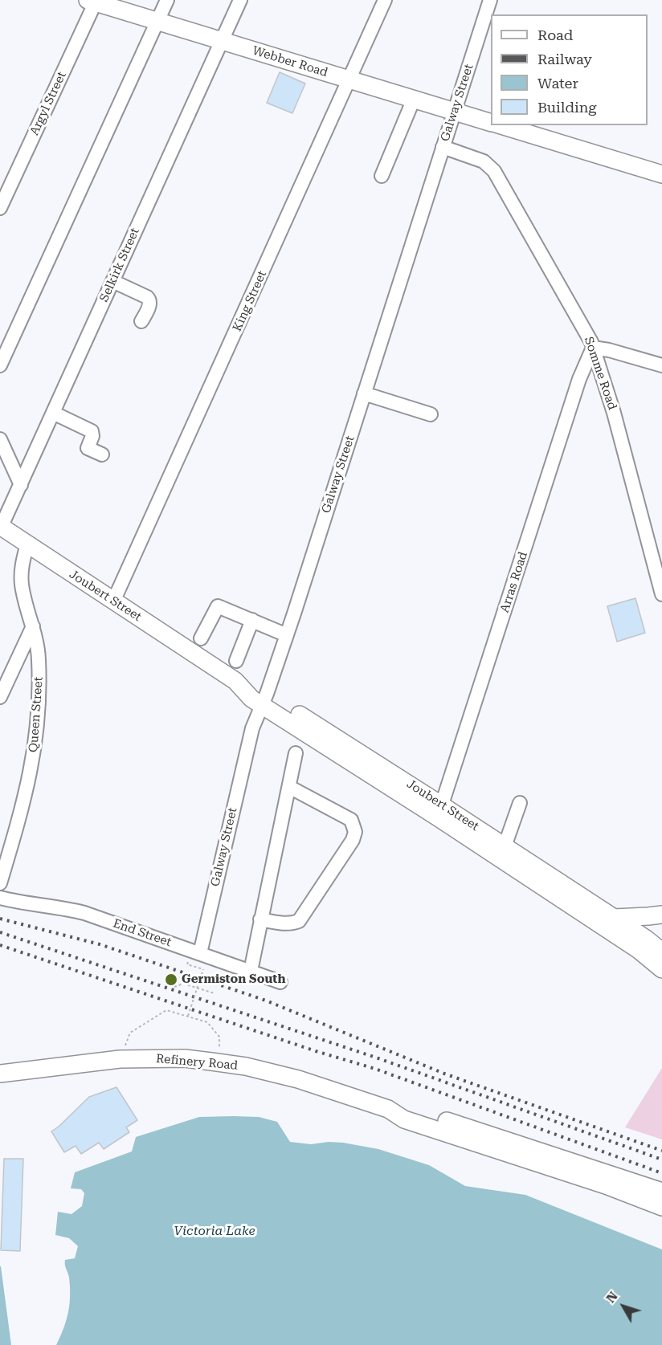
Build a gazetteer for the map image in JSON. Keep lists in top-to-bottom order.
{
  "streets": {
    "main road": ["Webber Road", "Joubert Street", "Refinery Road"],
    "street": [
      "Galway Street",
      "Argyl Street",
      "Selkirk Street",
      "King Street",
      "Somme Road",
      "Arras Road",
      "Queen Street",
      "End Street"
    ]
  },
  "crossings": [
    ["Webber Road", "Galway Street"],
    ["Webber Road", "Argyl Street"],
    ["Webber Road", "Selkirk Street"],
    ["Webber Road", "King Street"],
    ["Galway Street", "Somme Road"],
    ["Galway Street", "Joubert Street"],
    ["Galway Street", "End Street"],
    ["Selkirk Street", "Joubert Street"],
    ["King Street", "Joubert Street"],
    ["Somme Road", "Arras Road"],
    ["Arras Road", "Joubert Street"],
    ["Joubert Street", "Queen Street"]
  ],
  "water": ["Victoria Lake"],
  "places": ["Germiston South"],
  "legend": [
    "Road",
    "Railway",
    "Water",
    "Building"
  ],
  "north": "top left"
}
